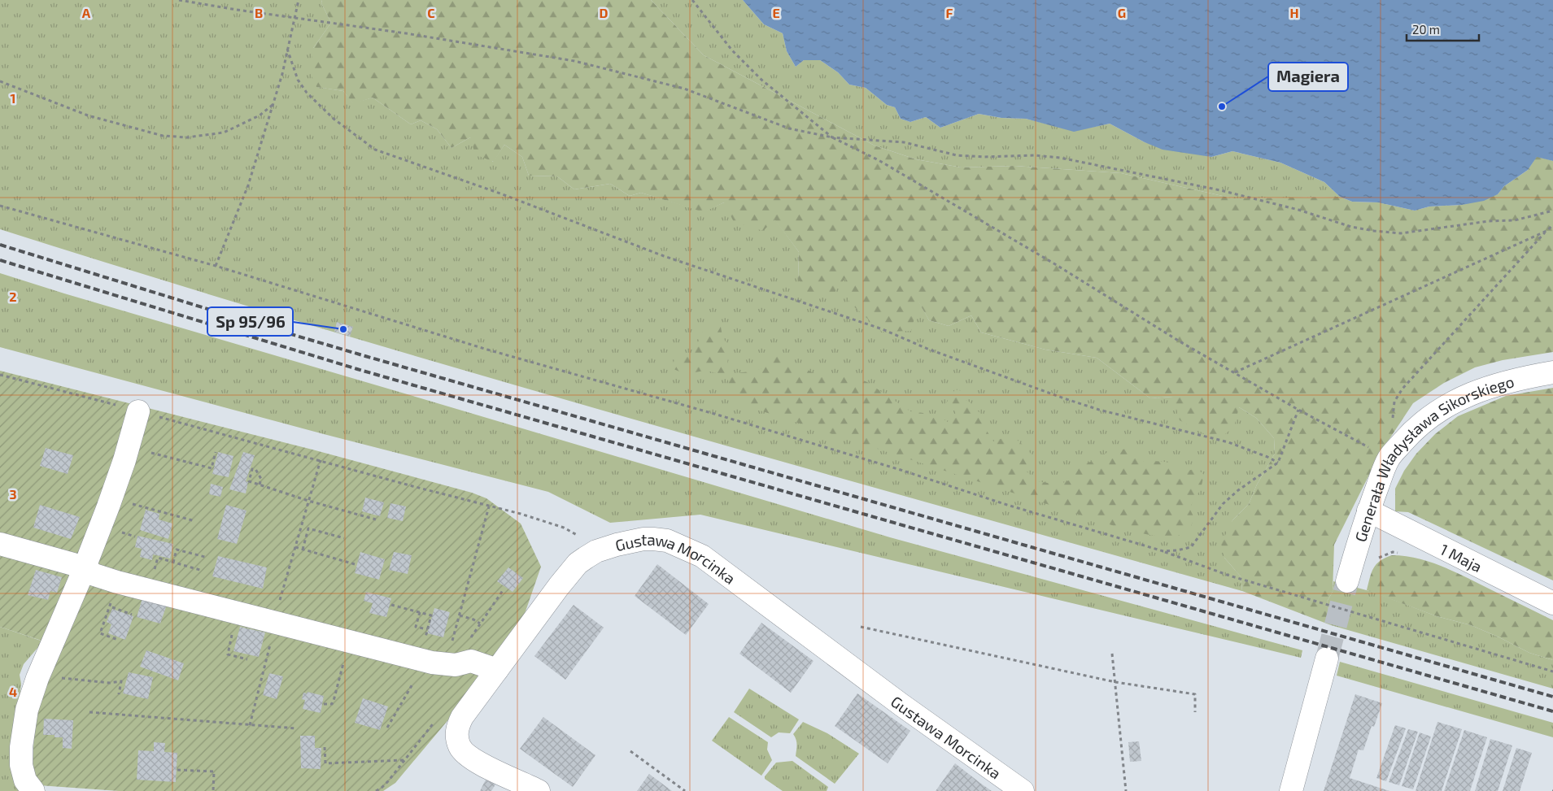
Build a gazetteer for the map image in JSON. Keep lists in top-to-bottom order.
{
  "streets": {
    "street": ["Generała Władysława Sikorskiego", "1 Maja", "Gustawa Morcinka"]
  },
  "crossings": [
    ["Generała Władysława Sikorskiego", "1 Maja"]
  ],
  "places": ["Magiera", "Sp 95/96"],
  "scale_bar": "20 m",
  "grid": {
    "columns": [
      "A",
      "B",
      "C",
      "D",
      "E",
      "F",
      "G",
      "H"
    ],
    "rows": [
      "1",
      "2",
      "3",
      "4"
    ]
  }
}
